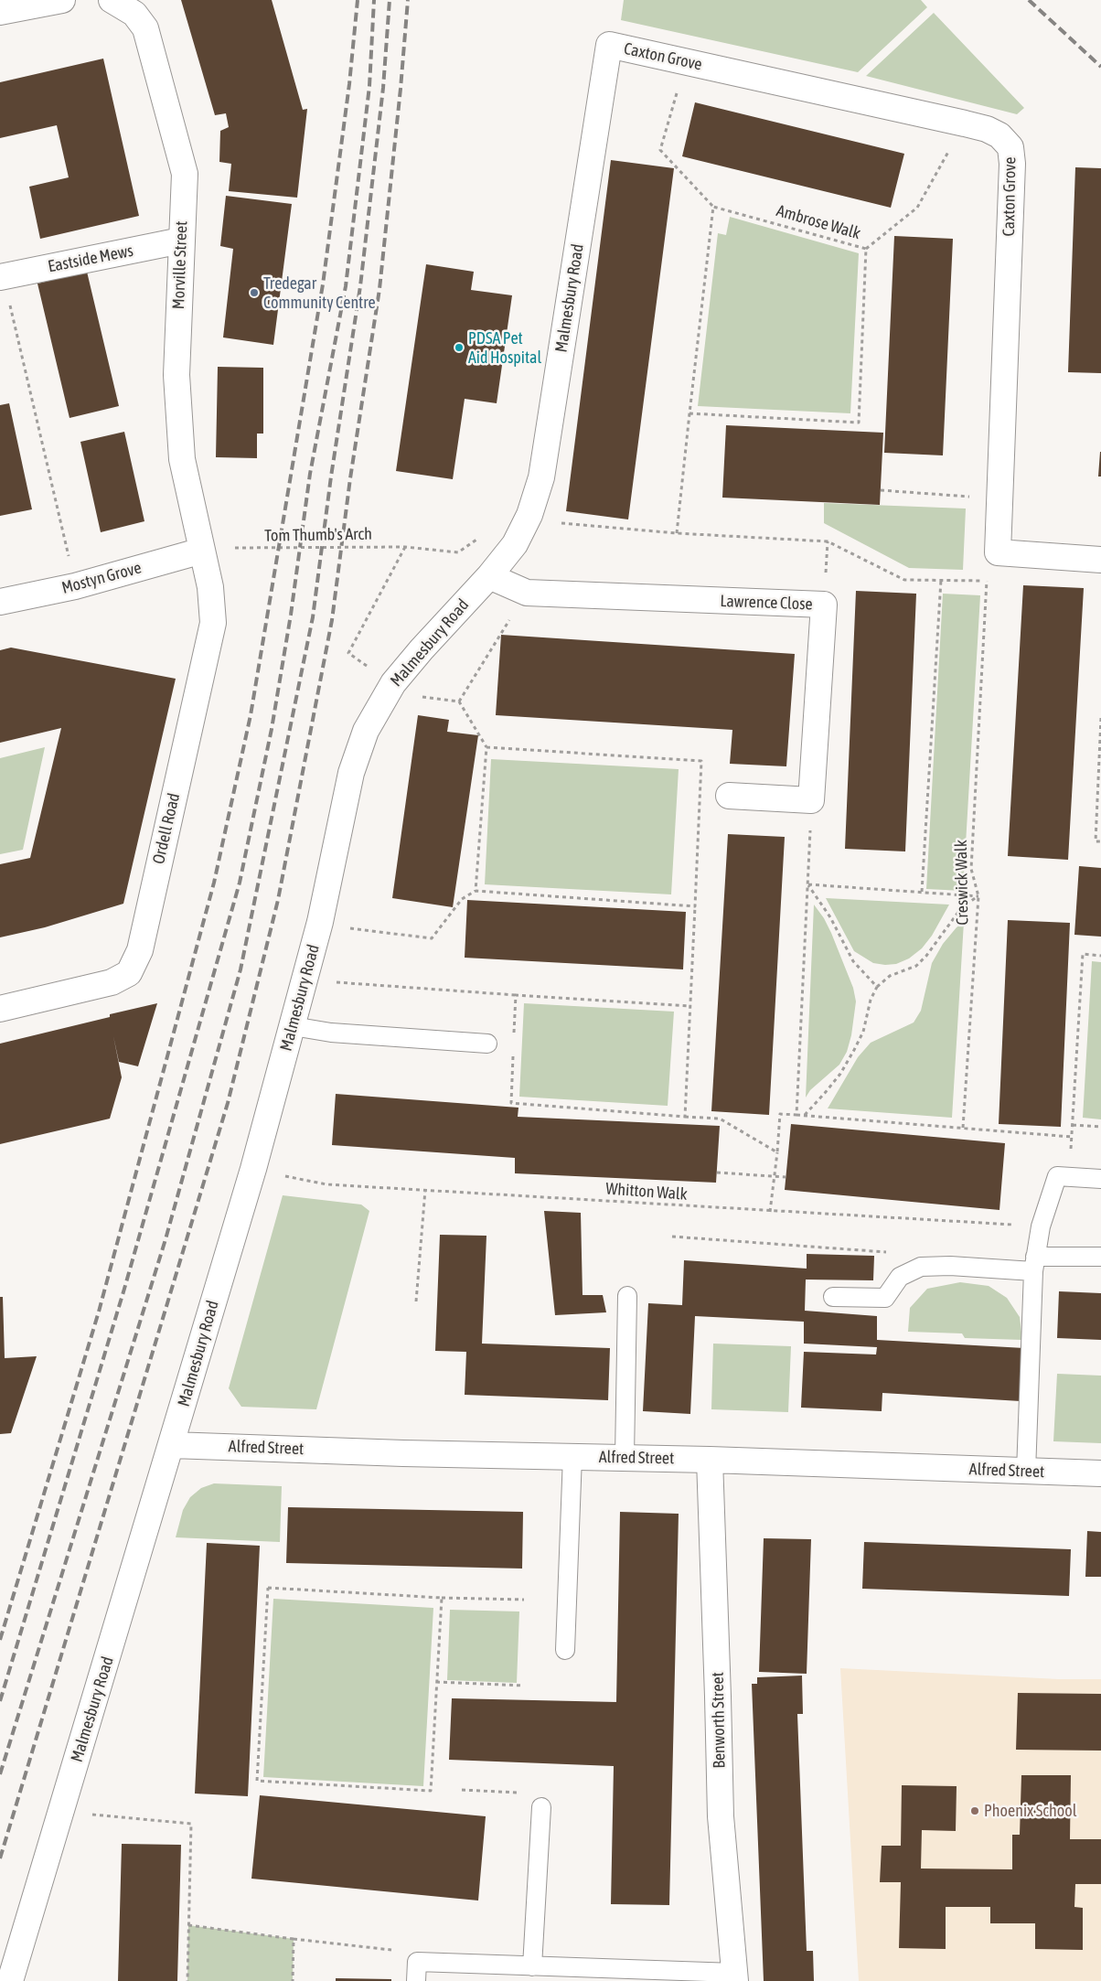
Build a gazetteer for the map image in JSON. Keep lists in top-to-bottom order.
{
  "streets": {
    "street": [
      "Caxton Grove",
      "Eastside Mews",
      "Morville Street",
      "Malmesbury Road",
      "Mostyn Grove",
      "Lawrence Close",
      "Ordell Road",
      "Alfred Street",
      "Benworth Street"
    ],
    "path": [
      "Ambrose Walk",
      "Tom Thumb's Arch",
      "Creswick Walk",
      "Whitton Walk"
    ]
  },
  "crossings": [
    ["Caxton Grove", "Malmesbury Road"],
    ["Eastside Mews", "Morville Street"],
    ["Morville Street", "Mostyn Grove"],
    ["Morville Street", "Ordell Road"],
    ["Malmesbury Road", "Lawrence Close"],
    ["Malmesbury Road", "Whitton Walk"],
    ["Malmesbury Road", "Alfred Street"],
    ["Mostyn Grove", "Ordell Road"],
    ["Alfred Street", "Benworth Street"]
  ],
  "places": ["Tredegar Community Centre", "PDSA Pet Aid Hospital", "Phoenix School"]
}
